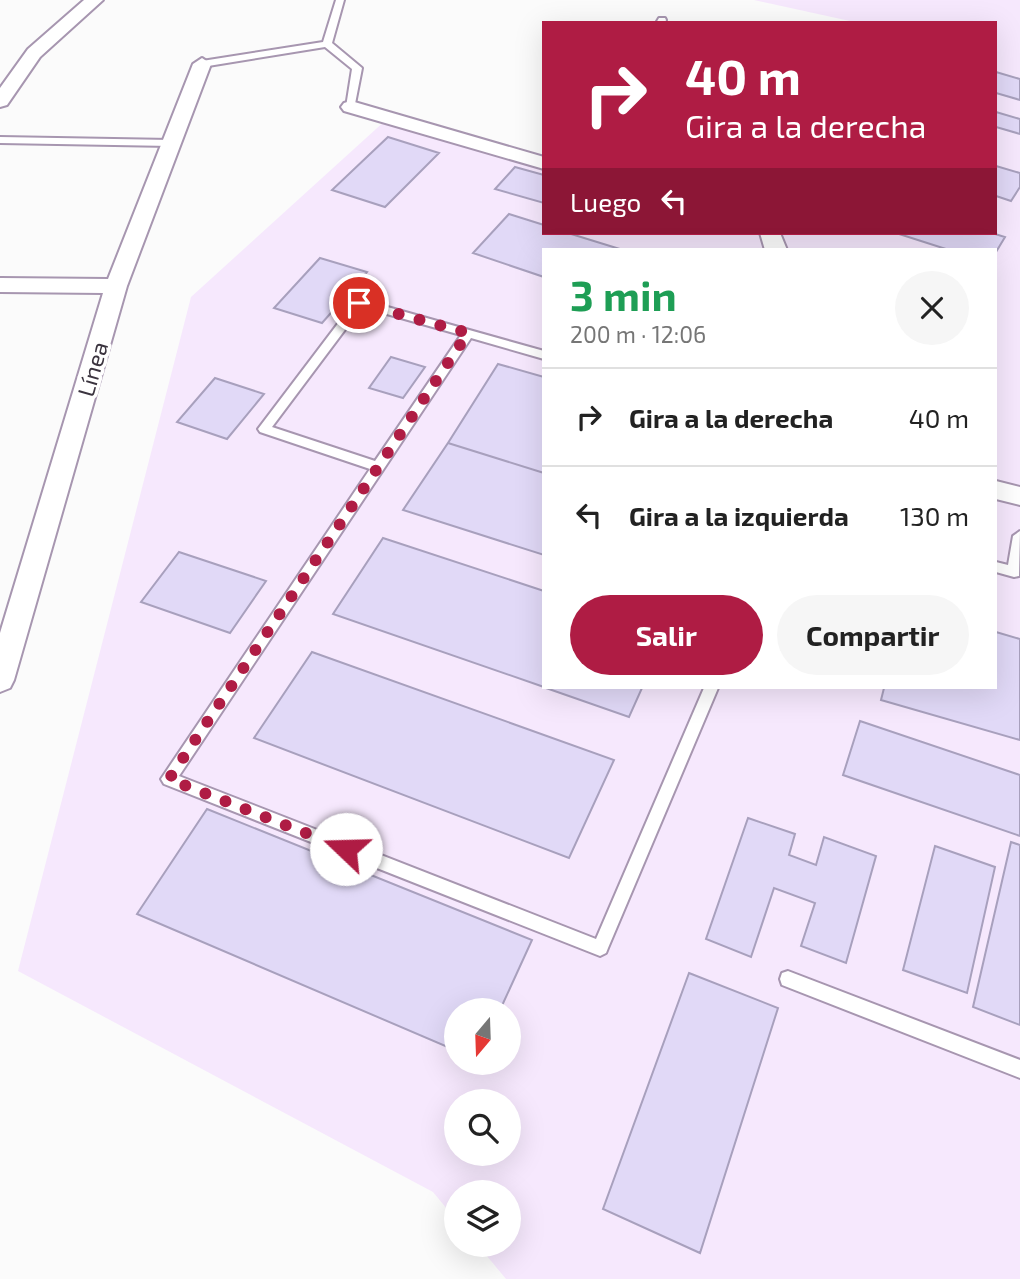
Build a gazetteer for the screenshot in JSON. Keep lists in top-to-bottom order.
{
  "streets": {
    "street": ["Línea"]
  },
  "north": "bottom",
  "page": {
    "turn": ["40 m", "Gira a la derecha"],
    "then": "Luego",
    "heading": ["3 min", "200 m · 12:06"],
    "list": [
      {
        "name": "Gira a la derecha",
        "value": "40 m"
      },
      {
        "name": "Gira a la izquierda",
        "value": "130 m"
      }
    ],
    "buttons": ["Salir", "Compartir"]
  }
}
